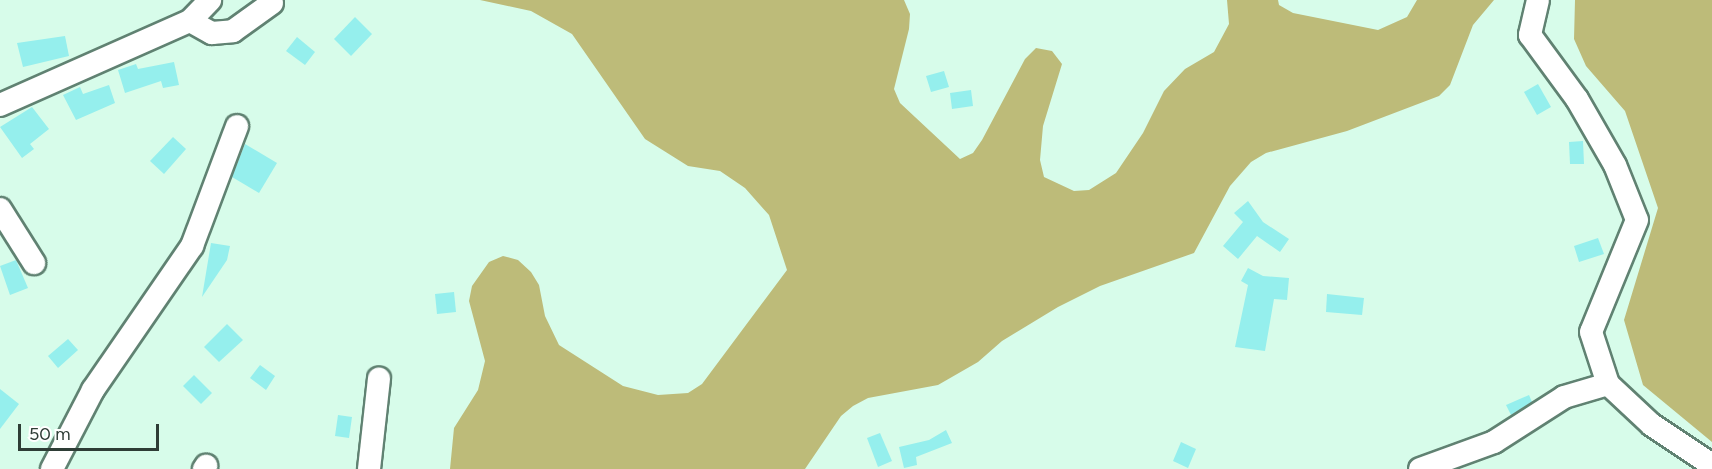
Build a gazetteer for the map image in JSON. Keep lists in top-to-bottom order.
{
  "scale_bar": "50 m"
}
